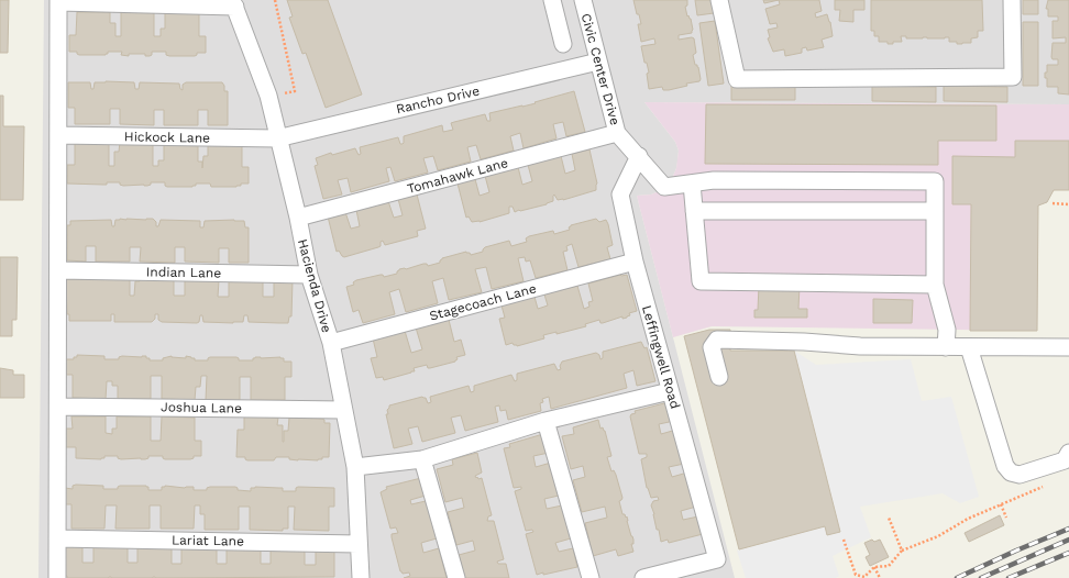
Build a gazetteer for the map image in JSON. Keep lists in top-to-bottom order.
{
  "streets": {
    "street": [
      "Civic Center Drive",
      "Rancho Drive",
      "Hickock Lane",
      "Tomahawk Lane",
      "Indian Lane",
      "Hacienda Drive",
      "Stagecoach Lane",
      "Leffingwell Road",
      "Joshua Lane",
      "Lariat Lane"
    ]
  },
  "crossings": [
    ["Civic Center Drive", "Rancho Drive"],
    ["Civic Center Drive", "Tomahawk Lane"],
    ["Civic Center Drive", "Leffingwell Road"],
    ["Rancho Drive", "Hickock Lane"],
    ["Rancho Drive", "Hacienda Drive"],
    ["Hickock Lane", "Hacienda Drive"],
    ["Tomahawk Lane", "Hacienda Drive"],
    ["Indian Lane", "Hacienda Drive"],
    ["Hacienda Drive", "Stagecoach Lane"],
    ["Hacienda Drive", "Joshua Lane"],
    ["Hacienda Drive", "Lariat Lane"],
    ["Stagecoach Lane", "Leffingwell Road"]
  ]
}
